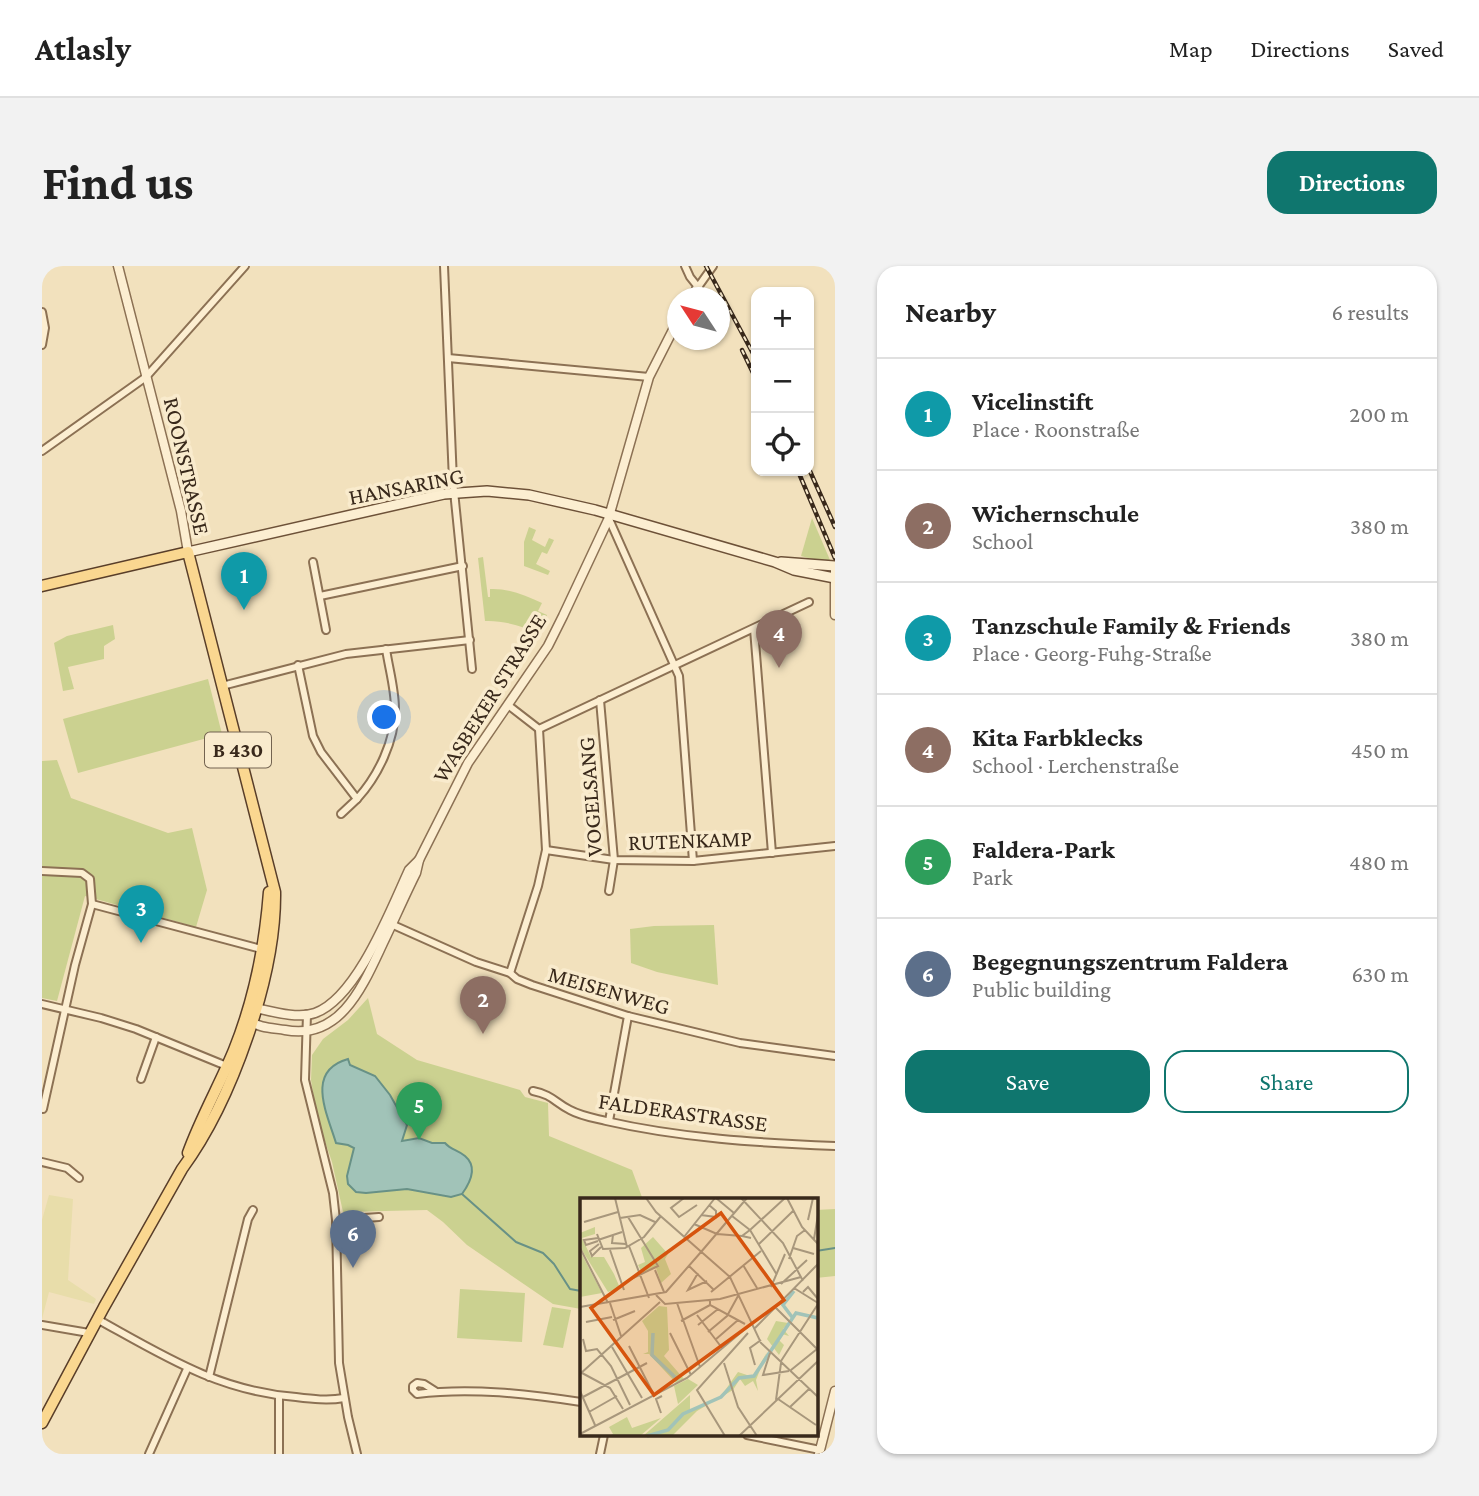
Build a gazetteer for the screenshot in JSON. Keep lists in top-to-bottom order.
{
  "streets": {
    "main road": ["ROONSTRASSE", "HANSARING", "B 430"],
    "street": [
      "WASBEKER STRASSE",
      "VOGELSANG",
      "RUTENKAMP",
      "MEISENWEG",
      "FALDERASTRASSE"
    ]
  },
  "crossings": [
    ["ROONSTRASSE", "HANSARING"],
    ["ROONSTRASSE", "B 430"],
    ["HANSARING", "WASBEKER STRASSE"],
    ["WASBEKER STRASSE", "MEISENWEG"],
    ["VOGELSANG", "RUTENKAMP"]
  ],
  "north": "top left",
  "page": {
    "header": "Atlasly",
    "nav": ["Map", "Directions", "Saved"],
    "buttons": [
      "Directions",
      ["Save", "Share"]
    ],
    "title": "Find us",
    "heading": ["Nearby", "6 results"],
    "map_buttons": ["+", "−"],
    "list": [
      {
        "mark": "1",
        "name": "Vicelinstift",
        "note": "Place · Roonstraße",
        "value": "200 m"
      },
      {
        "mark": "2",
        "name": "Wichernschule",
        "note": "School",
        "value": "380 m"
      },
      {
        "mark": "3",
        "name": "Tanzschule Family & Friends",
        "note": "Place · Georg-Fuhg-Straße",
        "value": "380 m"
      },
      {
        "mark": "4",
        "name": "Kita Farbklecks",
        "note": "School · Lerchenstraße",
        "value": "450 m"
      },
      {
        "mark": "5",
        "name": "Faldera-Park",
        "note": "Park",
        "value": "480 m"
      },
      {
        "mark": "6",
        "name": "Begegnungszentrum Faldera",
        "note": "Public building",
        "value": "630 m"
      }
    ],
    "pins": [
      "1",
      "4",
      "3",
      "2",
      "5",
      "6"
    ]
  }
}
